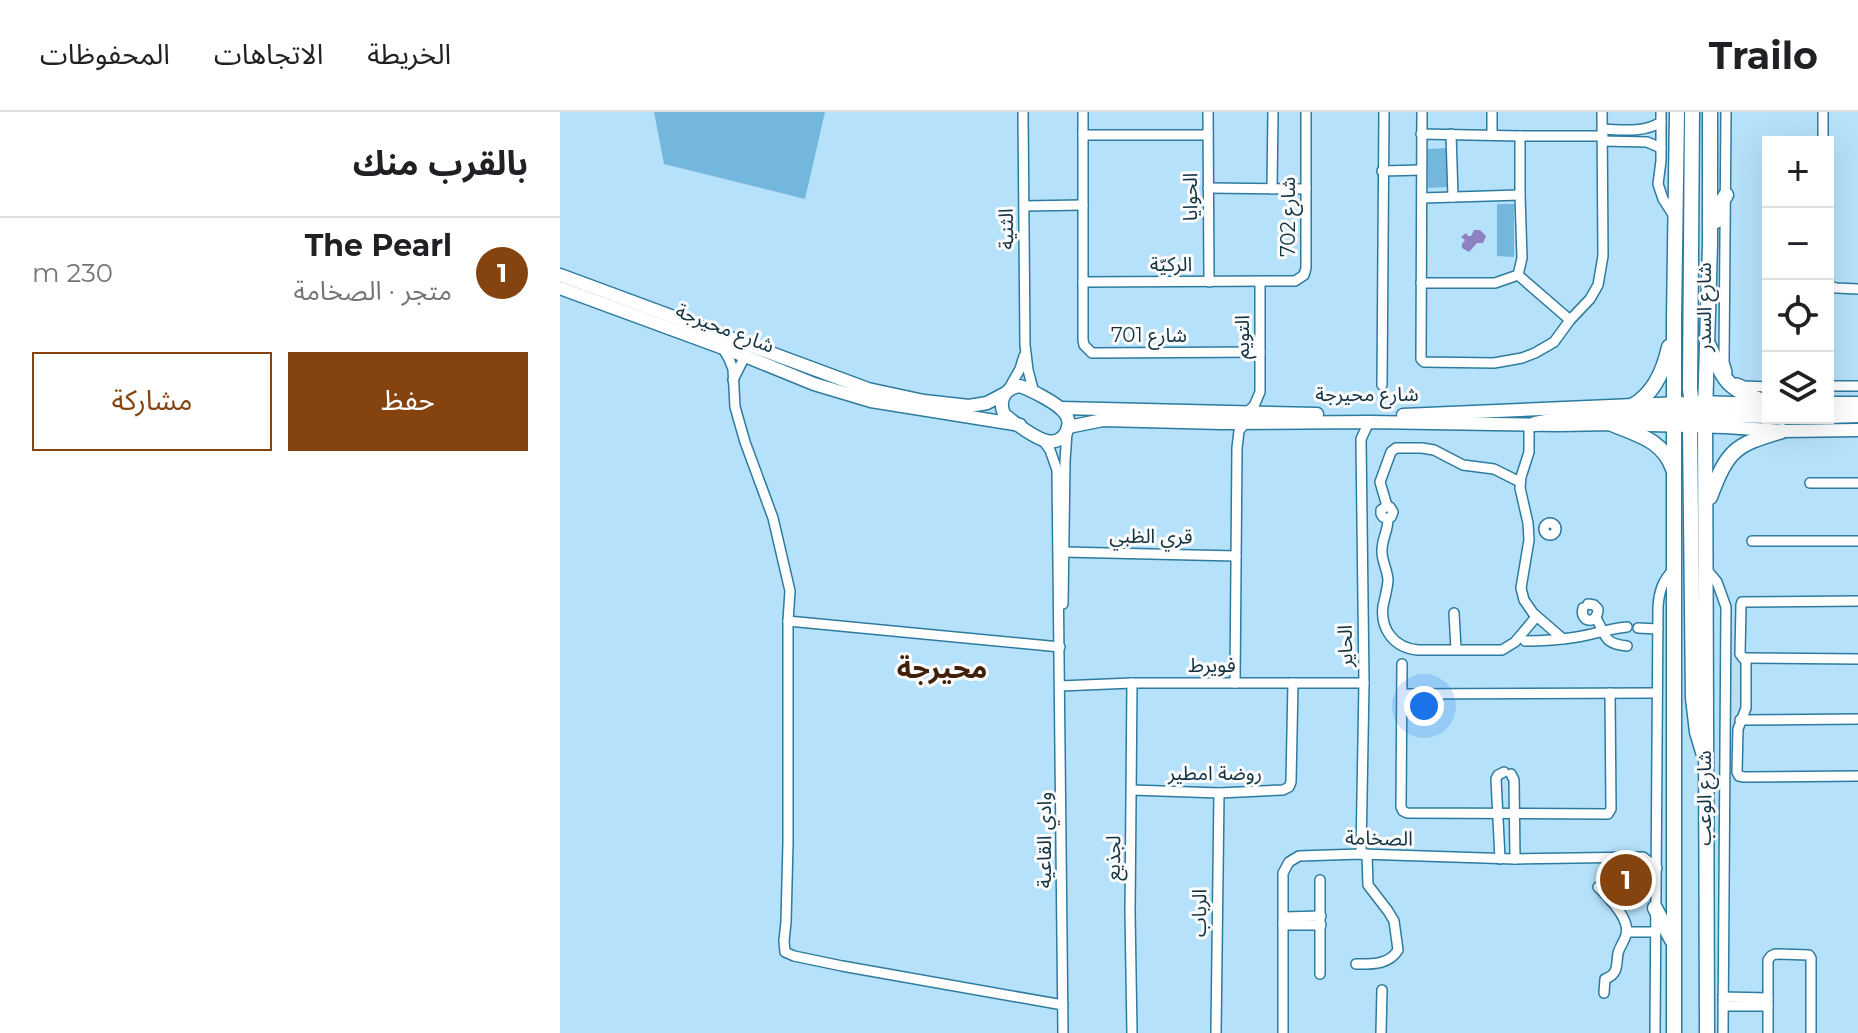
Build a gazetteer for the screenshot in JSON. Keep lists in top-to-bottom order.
{
  "streets": {
    "main road": ["شارع الوعب"],
    "street": [
      "الحوايا",
      "شارع 702",
      "الثنية",
      "الركيّة",
      "شارع السدر",
      "شارع محيرجة",
      "شارع 701",
      "التويم",
      "قري الظبي",
      "الحاير",
      "فويرط",
      "روضة امطير",
      "الصخامة",
      "وادي القاعية",
      "لجذيع",
      "الرباب"
    ]
  },
  "crossings": [
    ["الحوايا", "الركيّة"],
    ["شارع 702", "الركيّة"],
    ["شارع 702", "التويم"],
    ["الثنية", "شارع محيرجة"],
    ["الركيّة", "شارع 701"],
    ["الركيّة", "التويم"],
    ["شارع محيرجة", "الحاير"],
    ["شارع محيرجة", "شارع الوعب"],
    ["شارع محيرجة", "وادي القاعية"],
    ["شارع 701", "التويم"],
    ["قري الظبي", "وادي القاعية"],
    ["الحاير", "فويرط"],
    ["الحاير", "الصخامة"],
    ["فويرط", "روضة امطير"],
    ["فويرط", "وادي القاعية"],
    ["فويرط", "لجذيع"],
    ["روضة امطير", "لجذيع"],
    ["روضة امطير", "الرباب"]
  ],
  "districts": ["محيرجة"],
  "page": {
    "header": "Trailo",
    "nav": ["الخريطة", "الاتجاهات", "المحفوظات"],
    "heading": "بالقرب منك",
    "map_buttons": ["+", "−"],
    "list": [
      {
        "mark": "1",
        "name": "The Pearl",
        "note": "متجر · الصخامة",
        "value": "230 m"
      }
    ],
    "buttons": ["حفظ", "مشاركة"],
    "pins": "1"
  }
}
